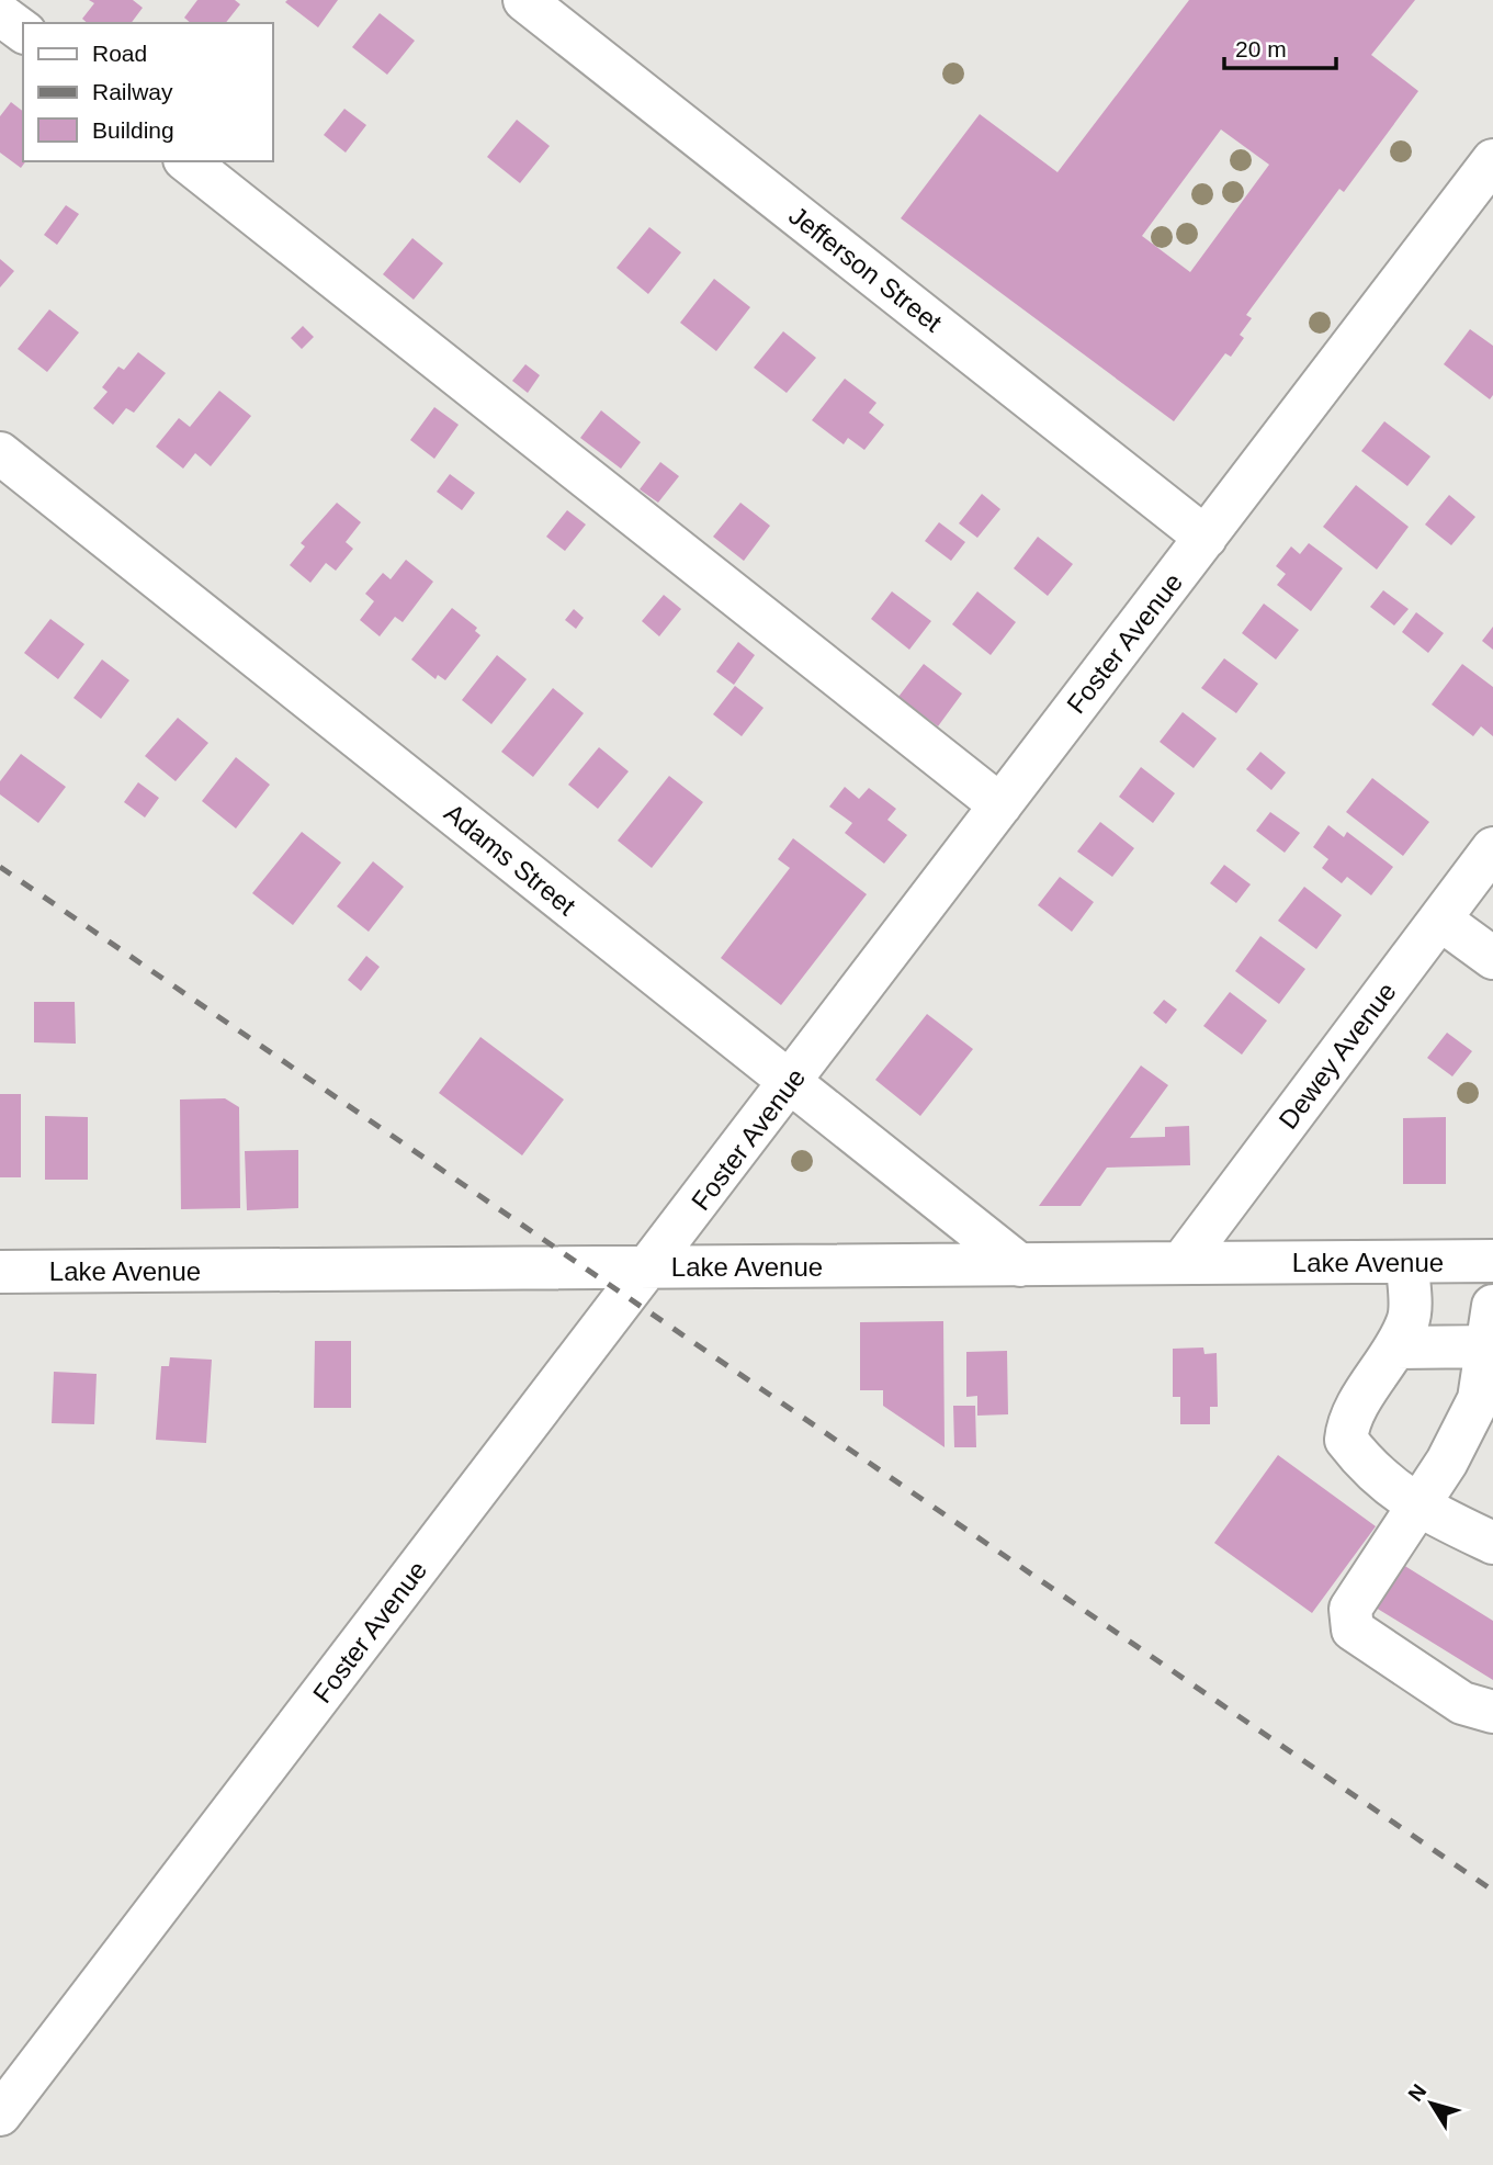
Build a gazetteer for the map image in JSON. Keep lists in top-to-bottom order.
{
  "streets": {
    "street": [
      "Jefferson Street",
      "Foster Avenue",
      "Adams Street",
      "Dewey Avenue",
      "Lake Avenue"
    ]
  },
  "crossings": [
    ["Jefferson Street", "Foster Avenue"],
    ["Foster Avenue", "Adams Street"],
    ["Foster Avenue", "Lake Avenue"],
    ["Adams Street", "Lake Avenue"],
    ["Dewey Avenue", "Lake Avenue"]
  ],
  "legend": ["Road", "Railway", "Building"],
  "scale_bar": "20 m",
  "north": "top left"
}
